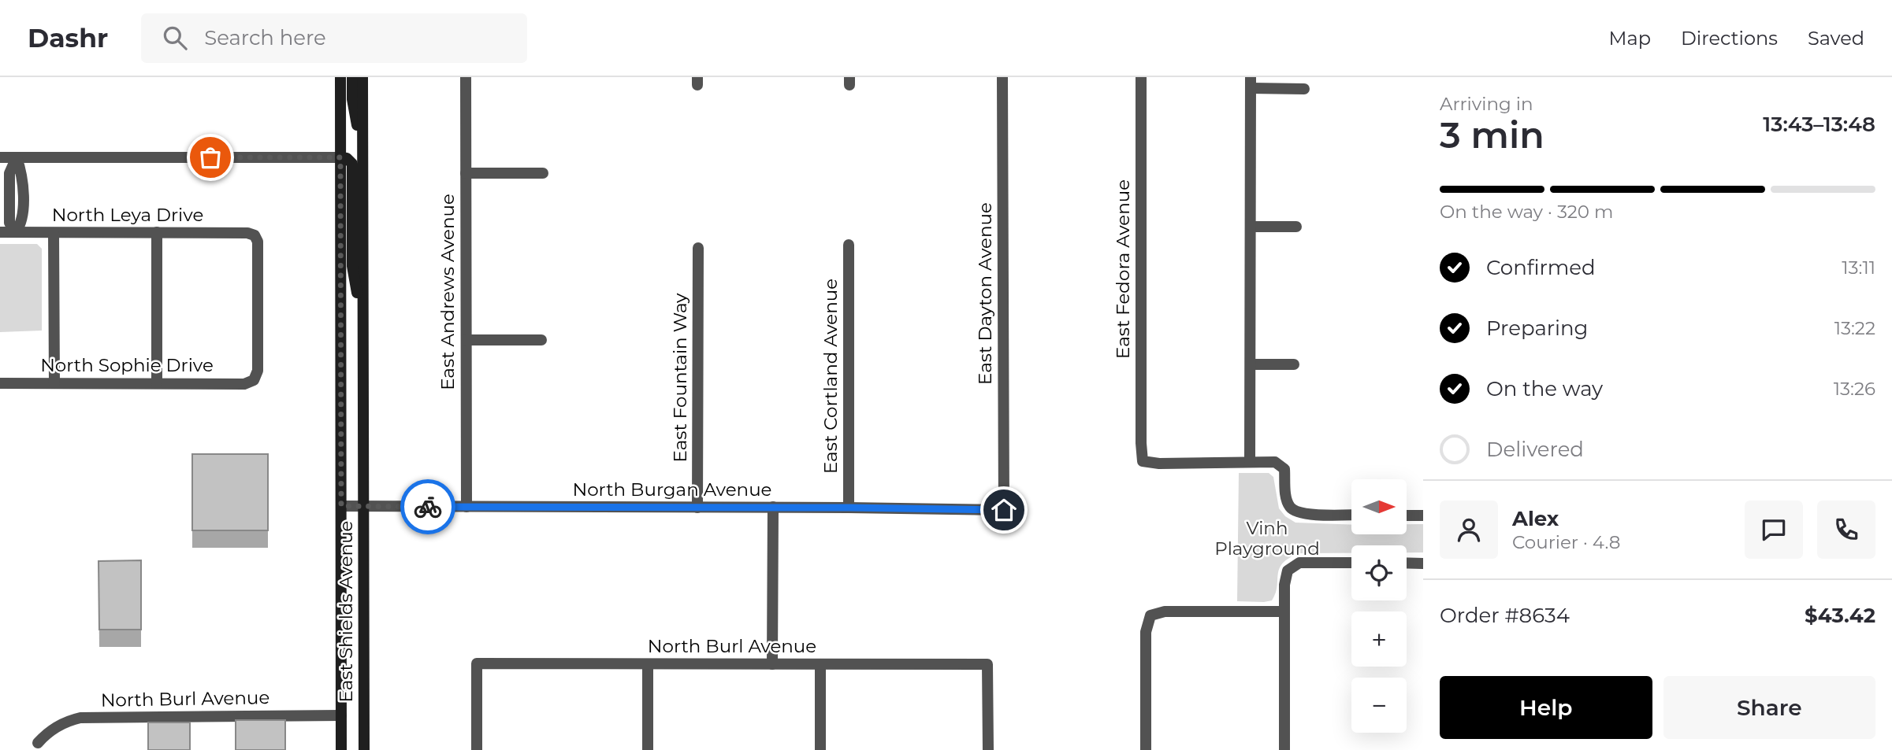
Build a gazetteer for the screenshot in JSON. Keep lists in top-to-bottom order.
{
  "streets": {
    "main road": ["East Shields Avenue"],
    "street": [
      "North Leya Drive",
      "East Fedora Avenue",
      "East Andrews Avenue",
      "East Dayton Avenue",
      "North Sophie Drive",
      "East Cortland Avenue",
      "East Fountain Way",
      "North Burgan Avenue",
      "North Burl Avenue"
    ]
  },
  "crossings": [
    ["North Leya Drive", "North Sophie Drive"],
    ["East Andrews Avenue", "North Burgan Avenue"],
    ["East Dayton Avenue", "North Burgan Avenue"],
    ["East Cortland Avenue", "North Burgan Avenue"],
    ["East Fountain Way", "North Burgan Avenue"],
    ["North Burgan Avenue", "East Shields Avenue"],
    ["East Shields Avenue", "North Burl Avenue"]
  ],
  "parks": ["Vinh Playground"],
  "north": "right",
  "page": {
    "header": "Dashr",
    "search": "Search here",
    "nav": ["Map", "Directions", "Saved"],
    "heading": ["3 min", "Arriving in", "13:43–13:48"],
    "panel": [
      "Alex",
      "Courier · 4.8",
      "Order #8634",
      "$43.42"
    ],
    "bar": "On the way · 320 m",
    "list": [
      ["Confirmed", "13:11"],
      ["Preparing", "13:22"],
      ["On the way", "13:26"],
      "Delivered"
    ],
    "map_buttons": ["+", "−"],
    "buttons": ["Help", "Share"]
  }
}
